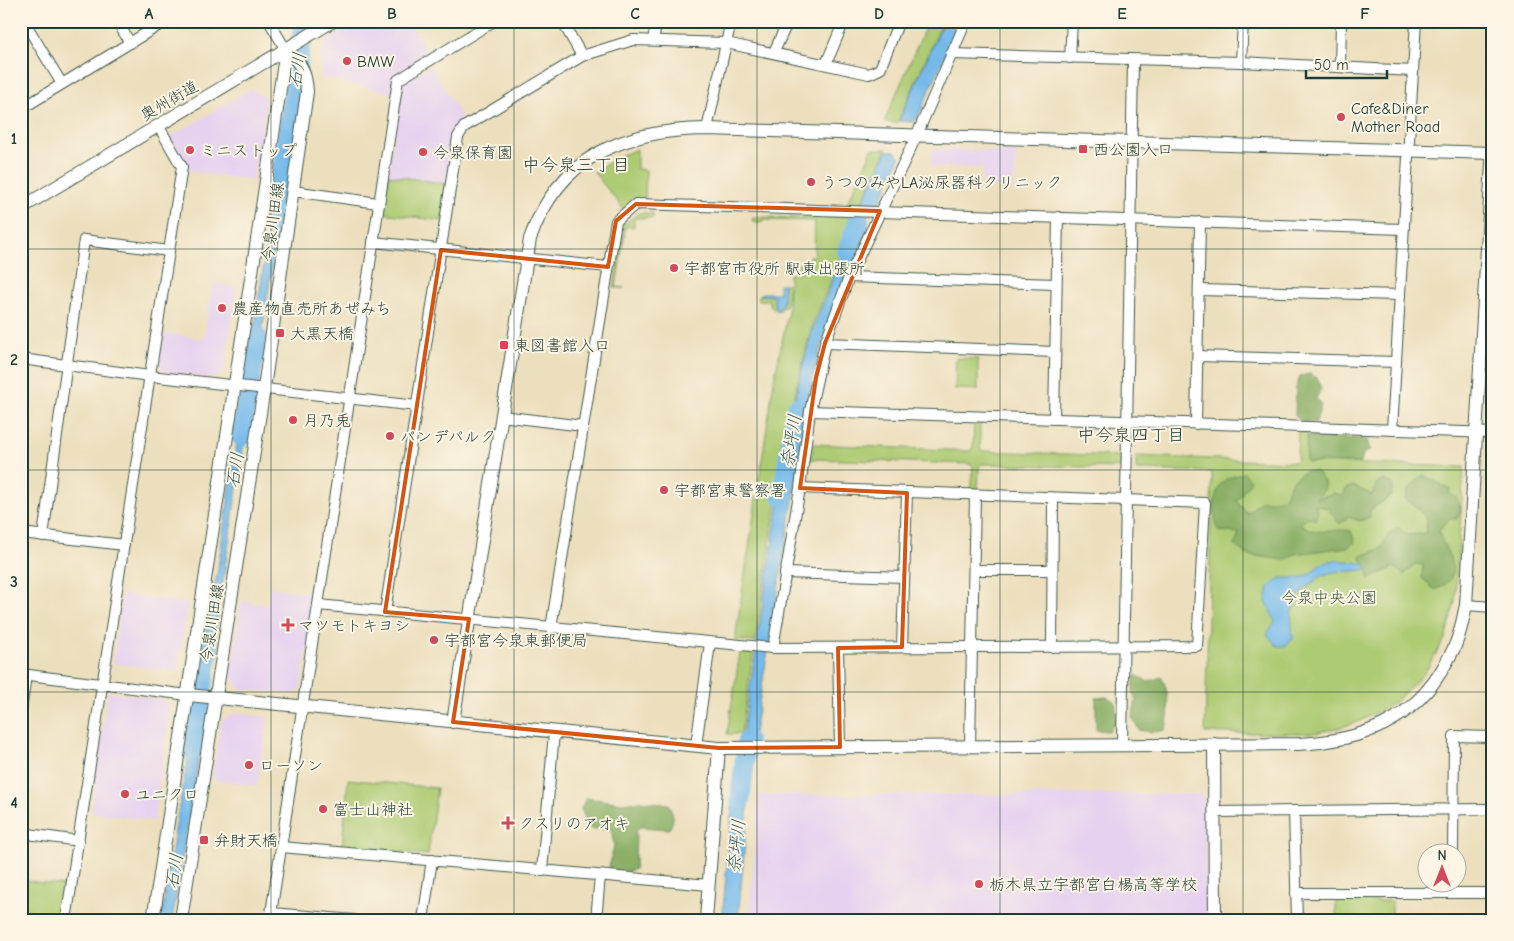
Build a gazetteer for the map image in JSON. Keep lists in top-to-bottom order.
{
  "streets": {
    "street": ["奥州街道", "今泉川田線"]
  },
  "crossings": [
    ["奥州街道", "今泉川田線"]
  ],
  "districts": ["中今泉三丁目", "中今泉四丁目"],
  "water": ["石川", "奈坪川"],
  "parks": ["今泉中央公園"],
  "places": {
    "other": [
      "BMW",
      "Cafe&Diner Mother Road",
      "ミニストップ",
      "今泉保育園",
      "うつのみやLA泌尿器科クリニック",
      "宇都宮市役所 駅東出張所",
      "農産物直売所あぜみち",
      "月乃兎",
      "パンデパルク",
      "宇都宮東警察署",
      "宇都宮今泉東郵便局",
      "ローソン",
      "ユニクロ",
      "富士山神社",
      "栃木県立宇都宮白楊高等学校"
    ],
    "transit": [
      "西公園入口",
      "大黒天橋",
      "東図書館入口",
      "弁財天橋"
    ],
    "health": ["マツモトキヨシ", "クスリのアオキ"]
  },
  "scale_bar": "50 m",
  "north": "top",
  "grid": {
    "columns": [
      "A",
      "B",
      "C",
      "D",
      "E",
      "F"
    ],
    "rows": [
      "1",
      "2",
      "3",
      "4"
    ]
  }
}
